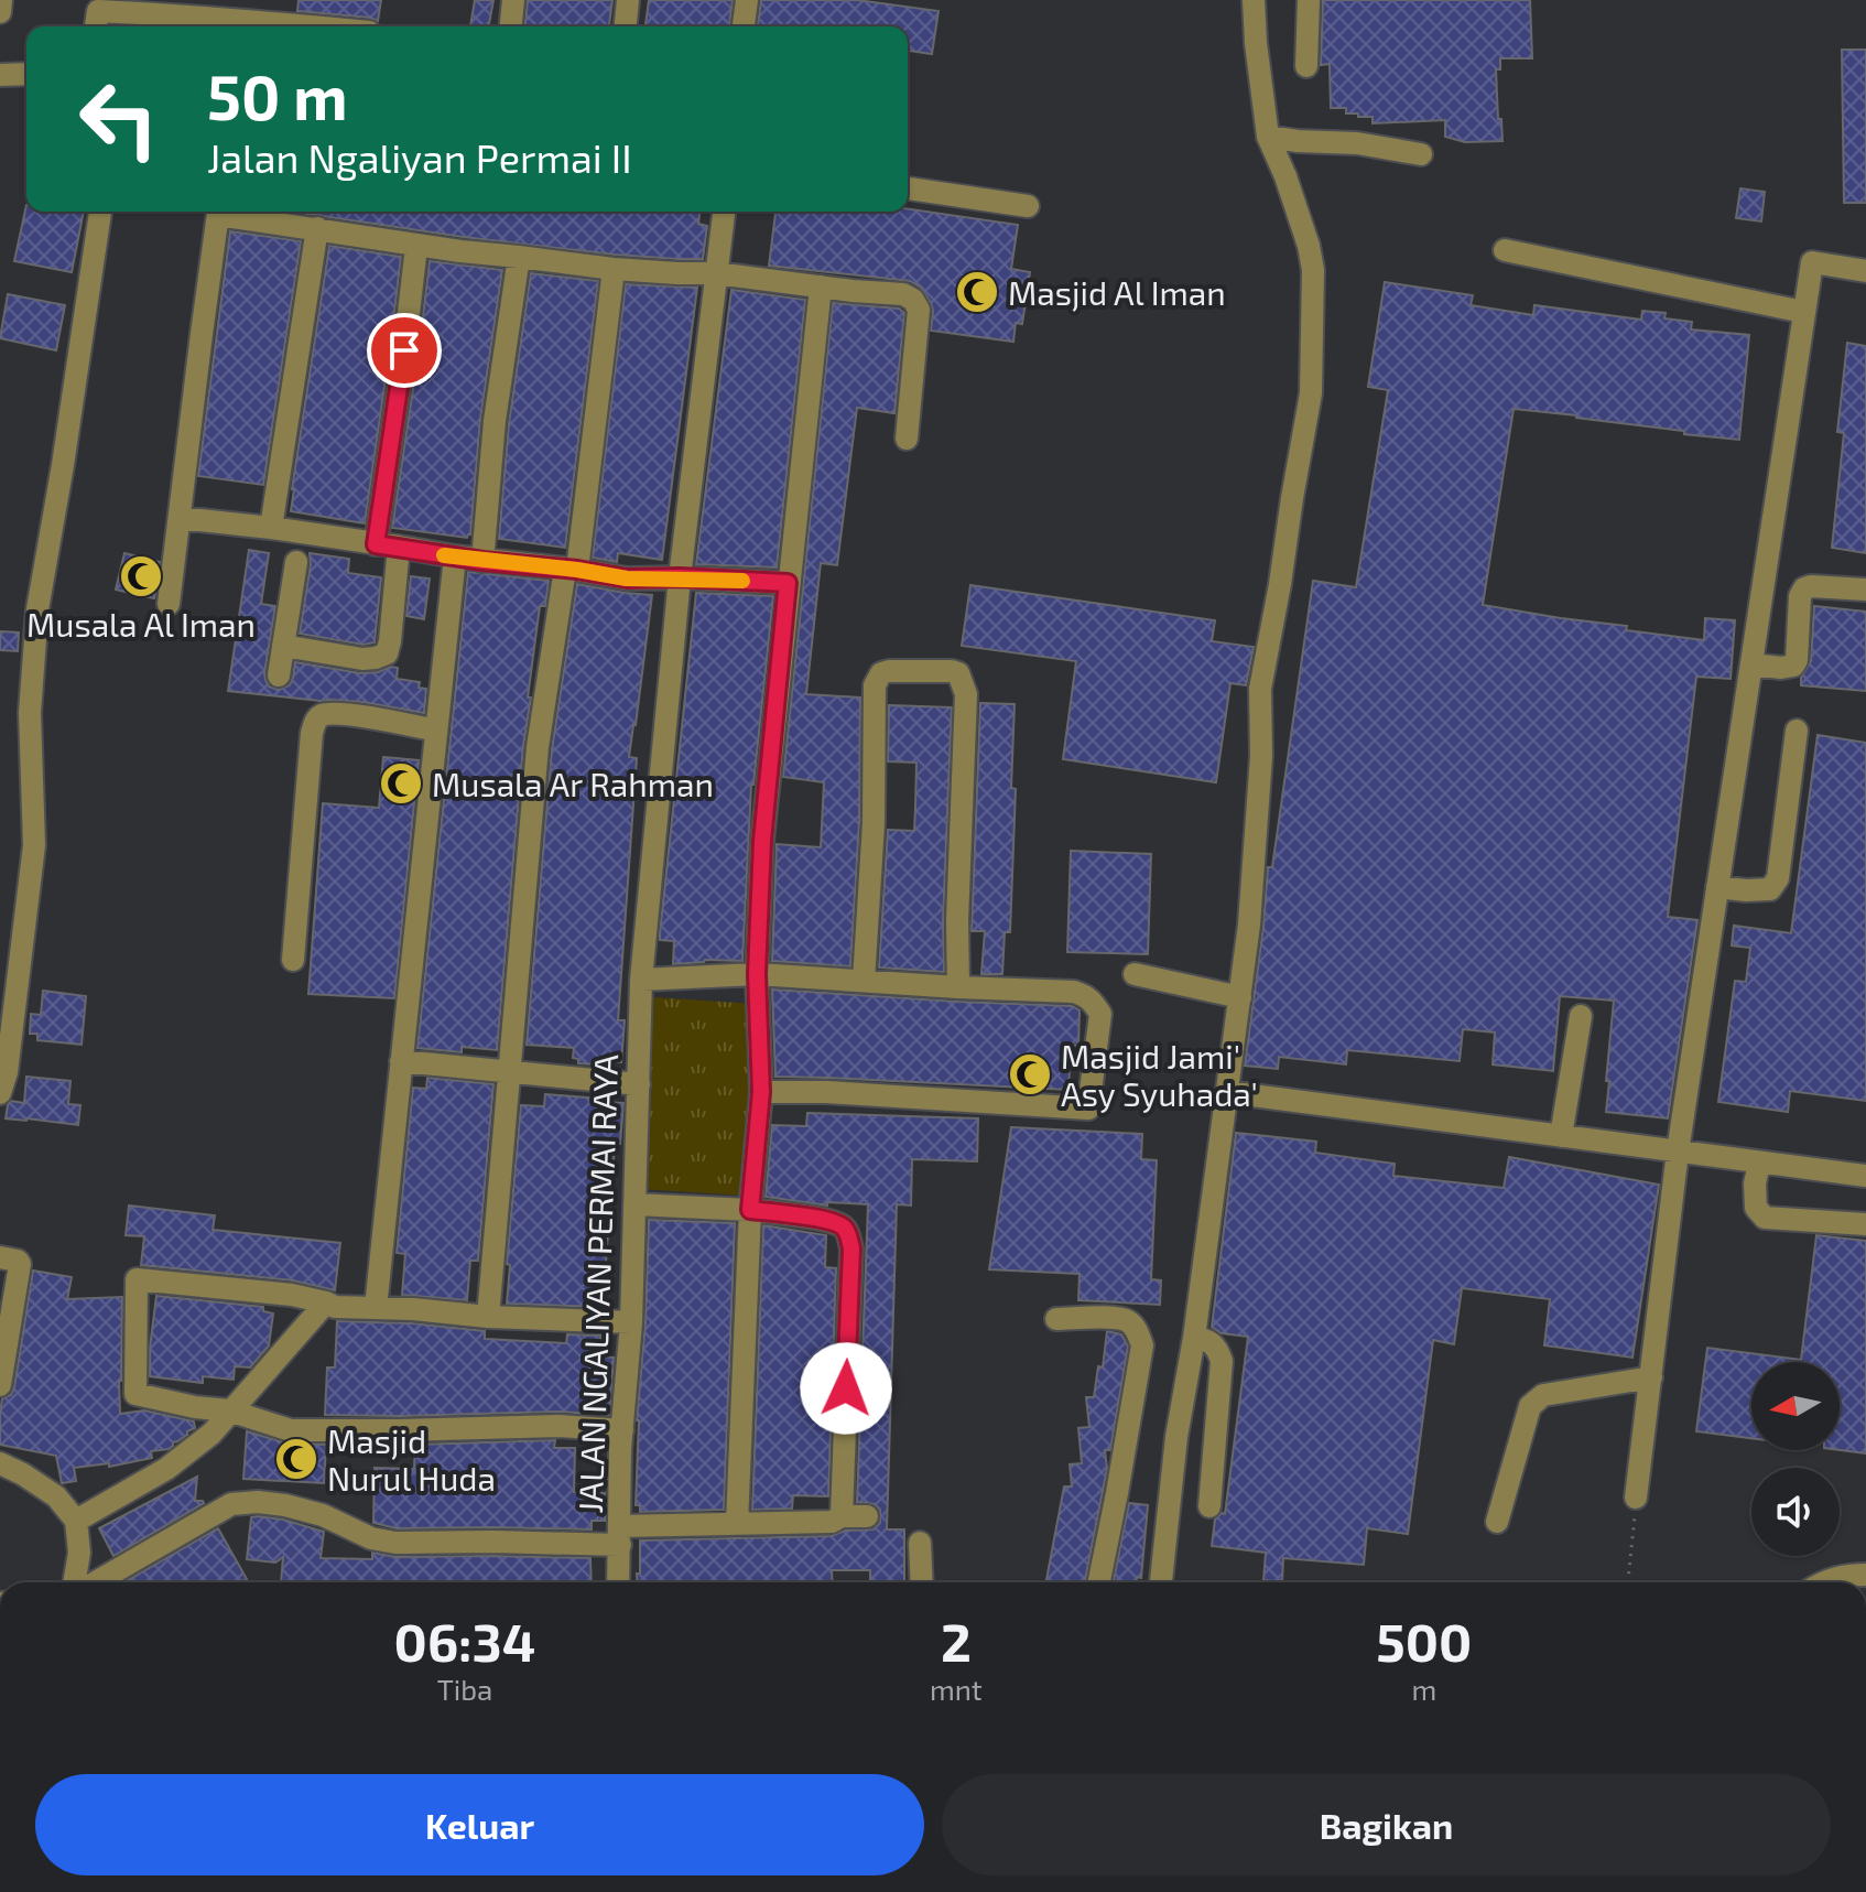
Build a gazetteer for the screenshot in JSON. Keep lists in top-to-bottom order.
{
  "streets": {
    "street": ["JALAN NGALIYAN PERMAI RAYA"]
  },
  "places": {
    "mosque": [
      "Masjid Al Iman",
      "Musala Al Iman",
      "Musala Ar Rahman",
      "Masjid Jami' Asy Syuhada'",
      "Masjid Nurul Huda"
    ]
  },
  "north": "left",
  "page": {
    "turn": ["50 m", "Jalan Ngaliyan Permai II"],
    "eta": [
      "06:34",
      "Tiba",
      "2",
      "mnt",
      "500",
      "m"
    ],
    "buttons": ["Keluar", "Bagikan"]
  }
}
